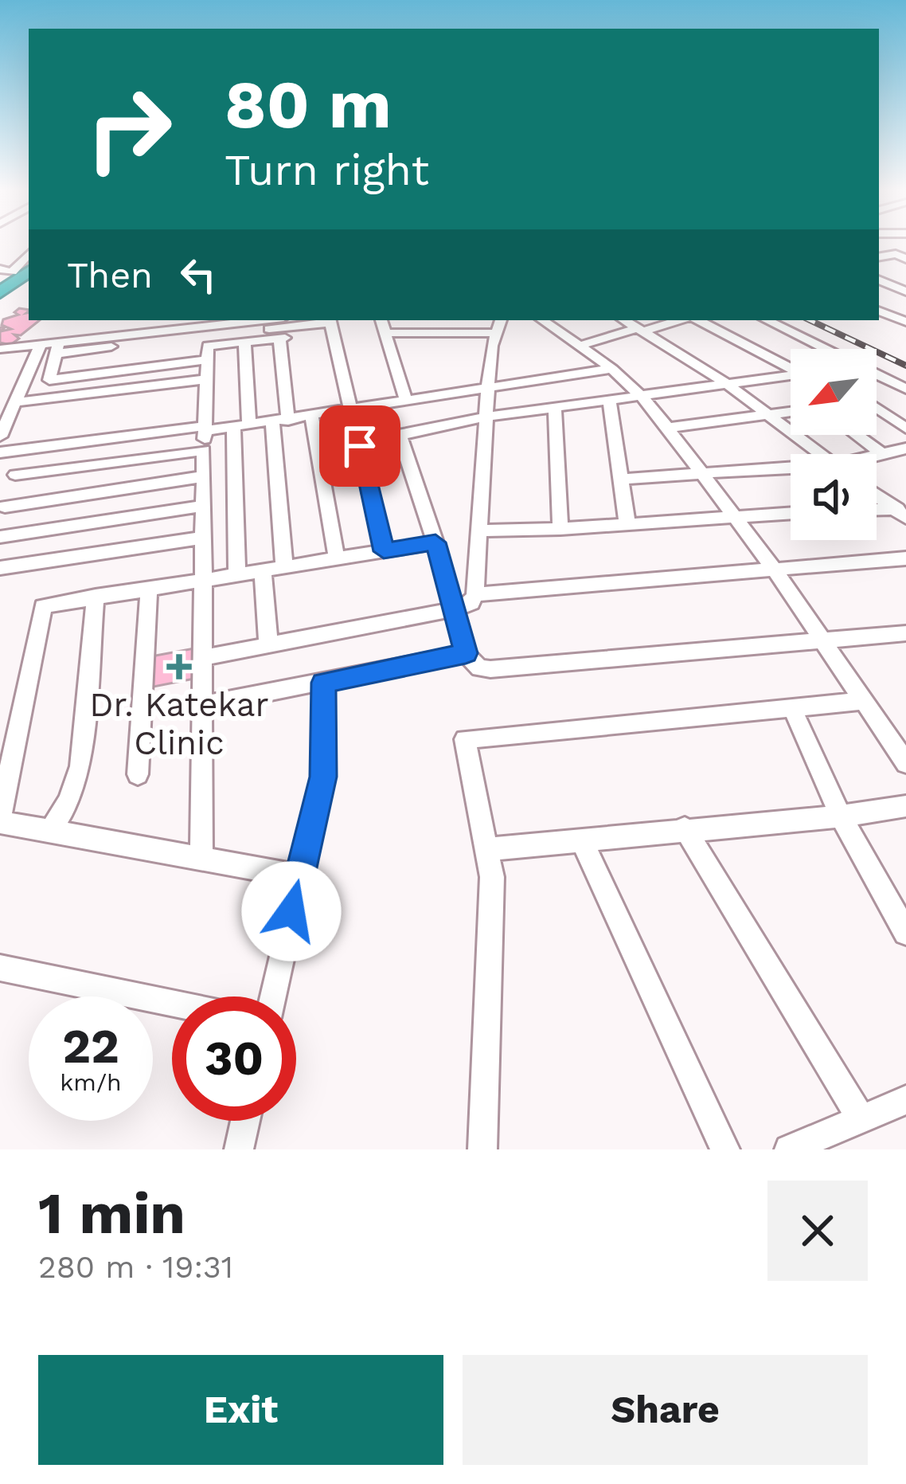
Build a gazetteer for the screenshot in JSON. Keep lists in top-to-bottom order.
{
  "places": {
    "health": ["Dr. Katekar Clinic"]
  },
  "north": "bottom left",
  "page": {
    "turn": ["80 m", "Turn right"],
    "then": "Then",
    "speed": "22 km/h",
    "limit": "30",
    "heading": ["1 min", "280 m · 19:31"],
    "buttons": ["Exit", "Share"]
  }
}
